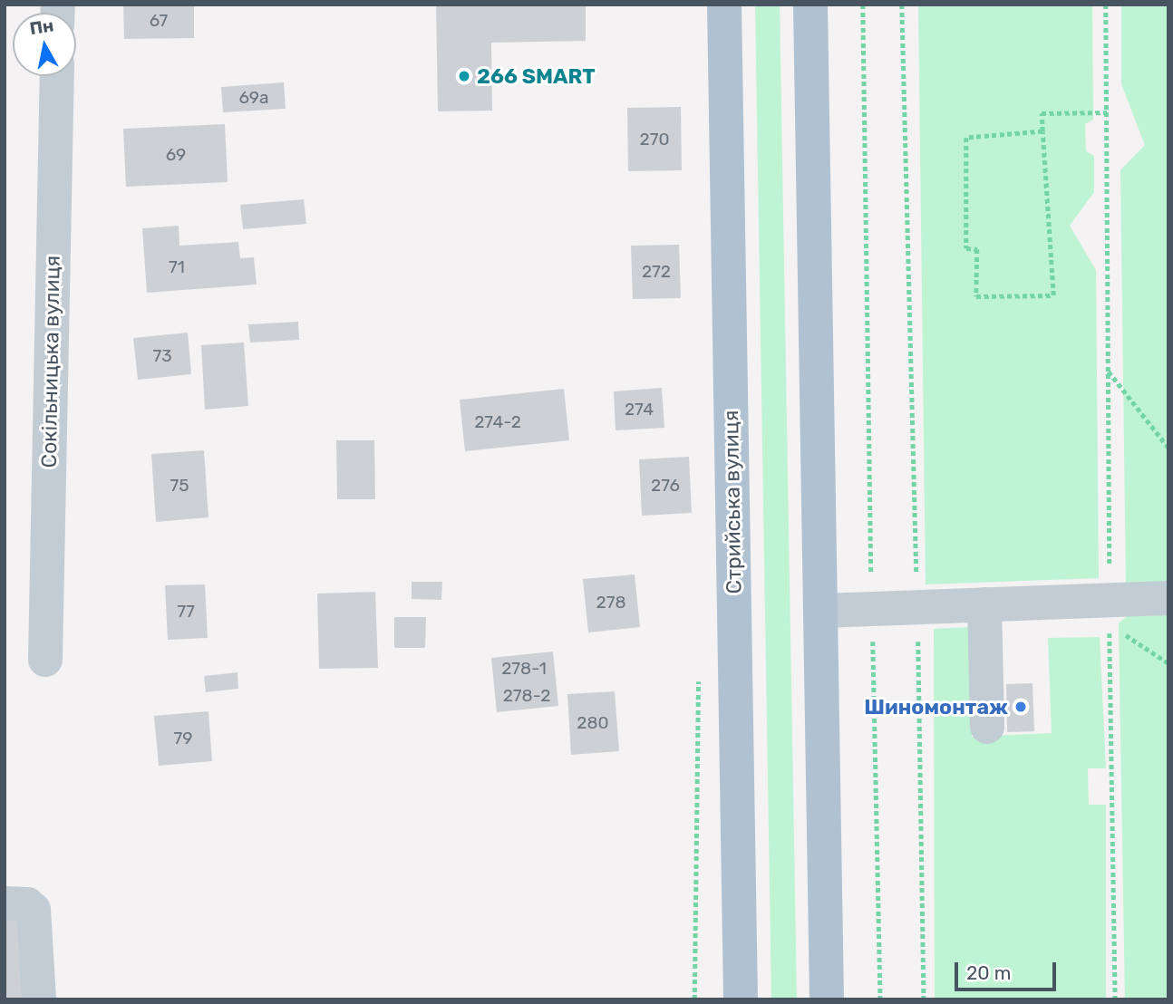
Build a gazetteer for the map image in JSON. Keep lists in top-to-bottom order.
{
  "streets": {
    "main road": ["Стрийська вулиця"],
    "street": ["Сокільницька вулиця"]
  },
  "places": ["266 SMART", "Шиномонтаж"],
  "house_numbers": [
    "67",
    "69а",
    "270",
    "69",
    "71",
    "272",
    "73",
    "274",
    "274-2",
    "75",
    "276",
    "278",
    "77",
    "278-1",
    "278-2",
    "280",
    "79"
  ],
  "scale_bar": "20 m",
  "north": "top"
}
